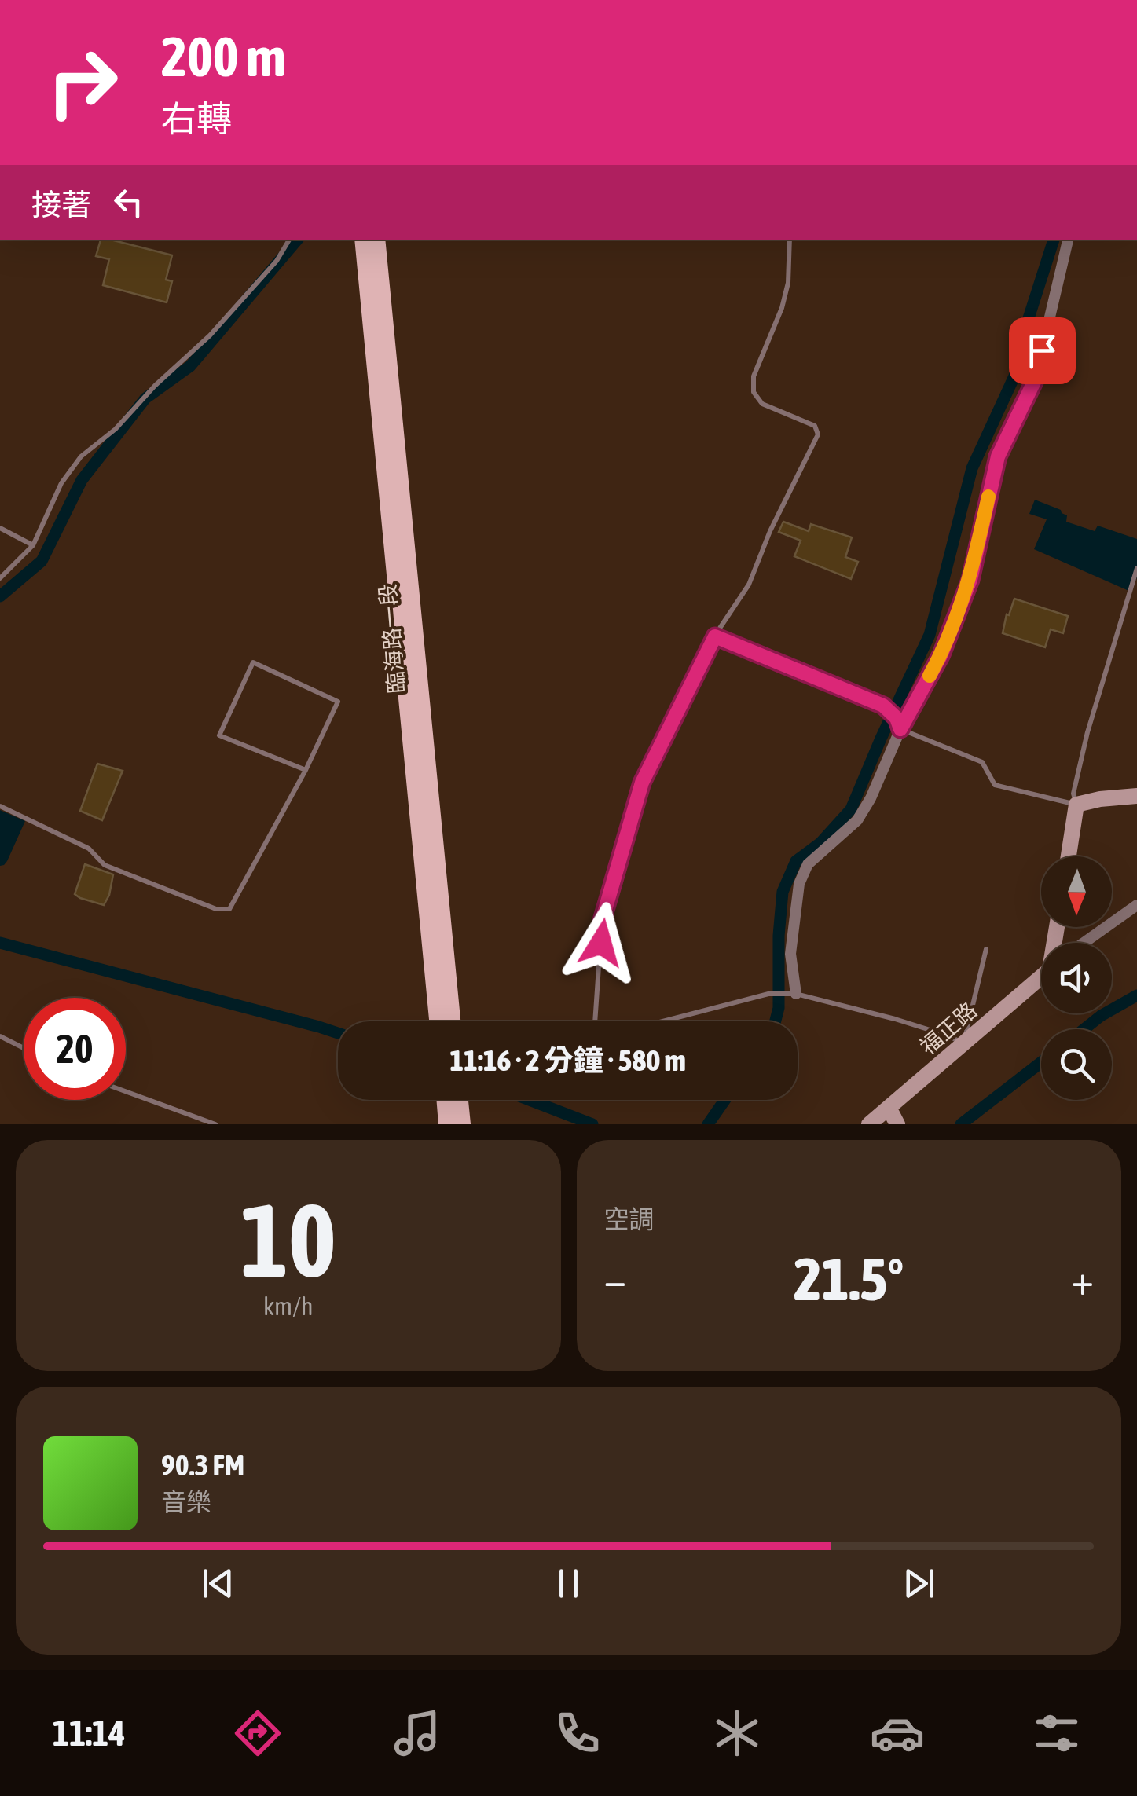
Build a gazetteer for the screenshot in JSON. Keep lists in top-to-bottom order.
{
  "streets": {
    "main road": ["臨海路一段"],
    "street": ["福正路"]
  },
  "north": "bottom",
  "page": {
    "turn": ["200 m", "右轉"],
    "then": "接著",
    "limit": "20",
    "trip": "11:16 · 2 分鐘 · 580 m",
    "tile": [
      ["10", "km/h"],
      "空調"
    ],
    "heat": ["−", "21.5°", "+"],
    "song": ["90.3 FM", "音樂"],
    "tabs": "11:14"
  }
}
